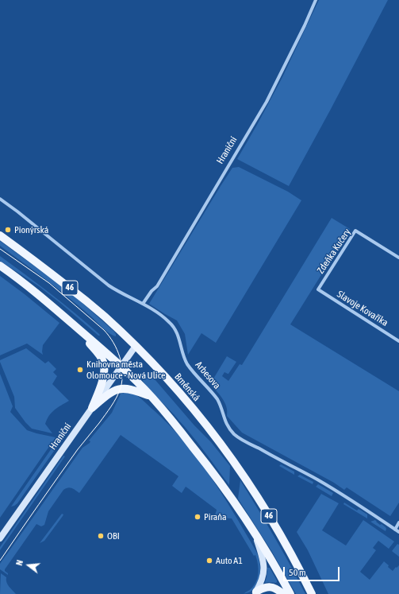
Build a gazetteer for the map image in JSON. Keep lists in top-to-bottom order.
{
  "streets": {
    "main road": ["46", "Brněnská"],
    "street": [
      "Hraniční",
      "Zdeňka Kučery",
      "Slavoje Kovaříka",
      "Arbesova"
    ]
  },
  "crossings": [
    ["Hraniční", "46"],
    ["Hraniční", "Arbesova"],
    ["Hraniční", "Brněnská"],
    ["Zdeňka Kučery", "Slavoje Kovaříka"]
  ],
  "places": [
    "Pionýrská",
    "Knihovna města Olomouce - Nová Ulice",
    "Piraňa",
    "OBI",
    "Auto A1"
  ],
  "scale_bar": "50 m",
  "north": "left"
}
